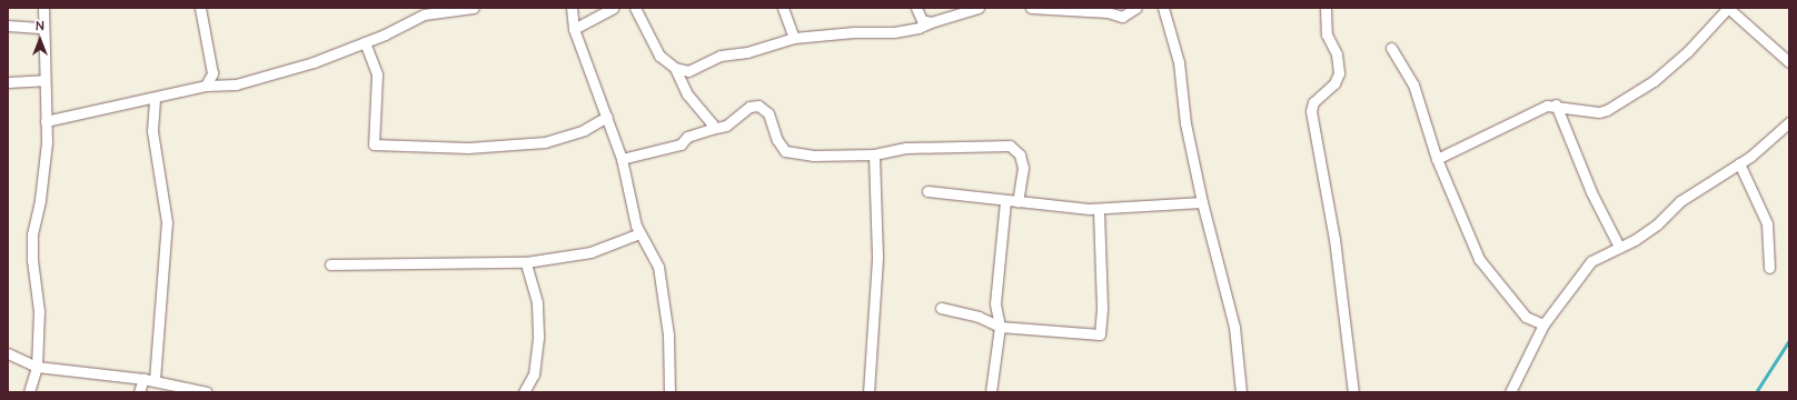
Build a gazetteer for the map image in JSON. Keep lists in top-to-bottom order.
{
  "north": "top"
}
